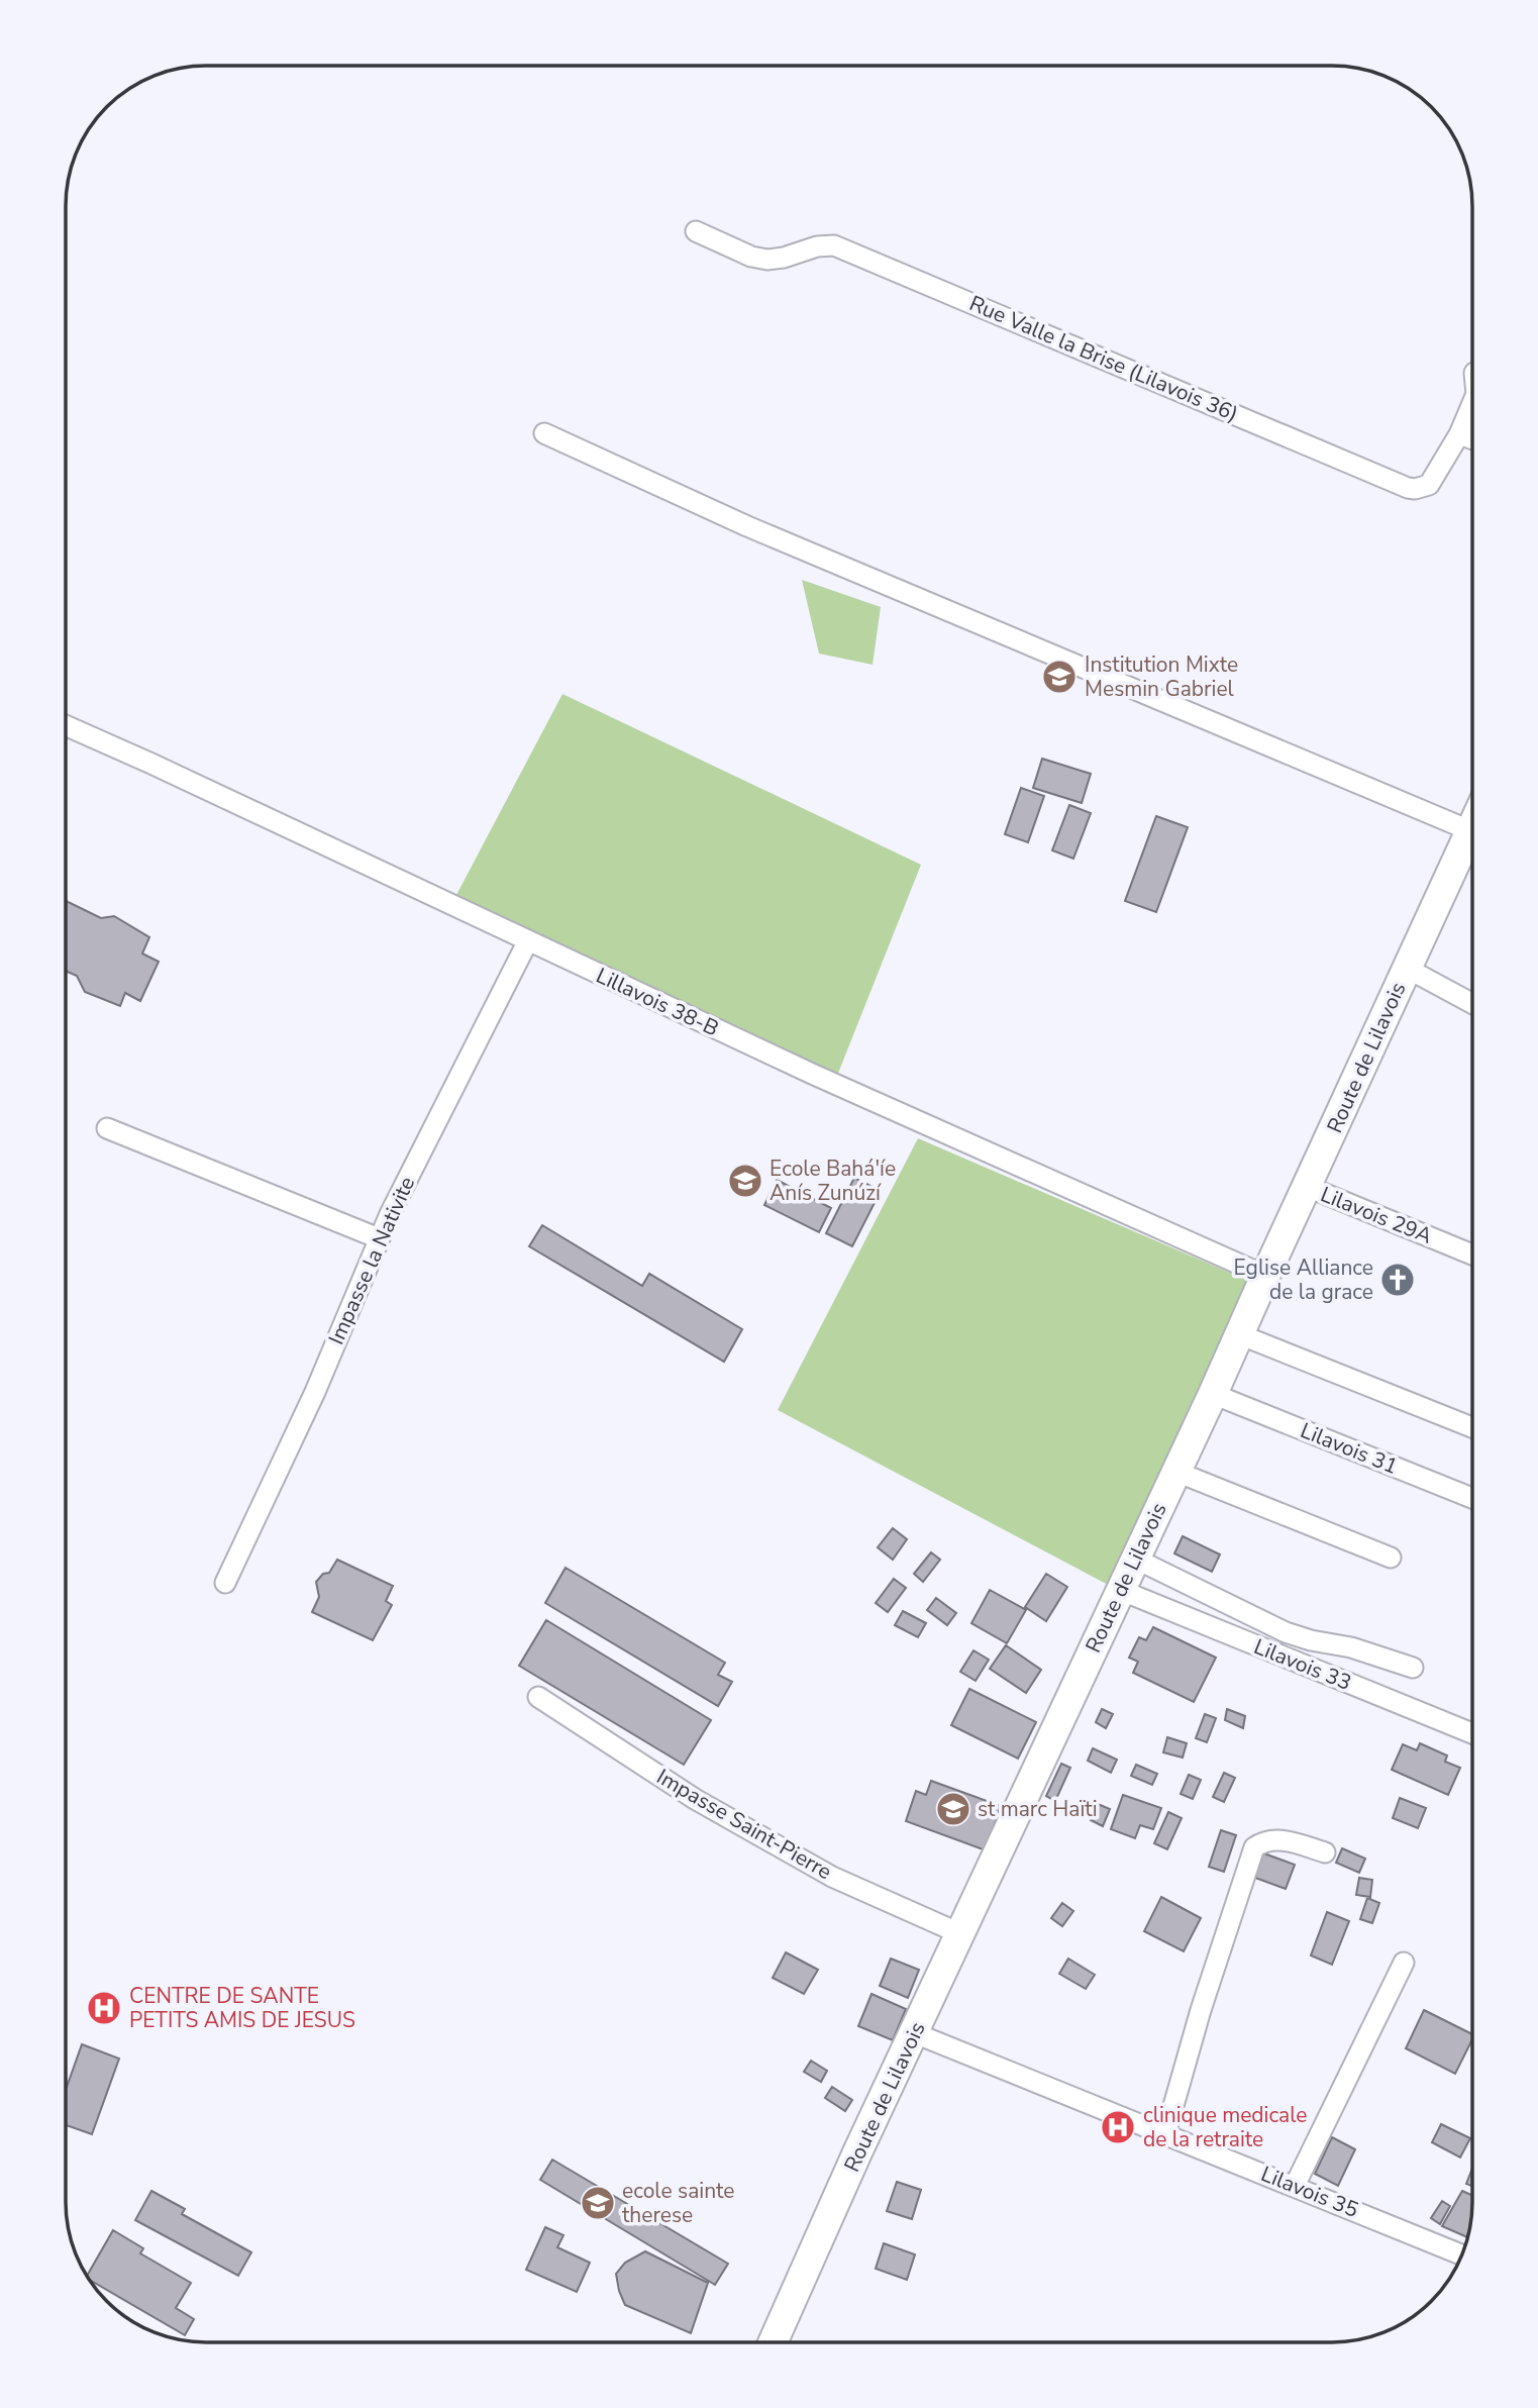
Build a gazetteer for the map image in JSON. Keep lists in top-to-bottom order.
{
  "streets": {
    "main road": ["Route de Lilavois"],
    "street": [
      "Rue Valle la Brise (Lilavois 36)",
      "Lillavois 38-B",
      "Lilavois 29A",
      "Impasse la Nativite",
      "Lilavois 31",
      "Lilavois 33",
      "Impasse Saint-Pierre",
      "Lilavois 35"
    ]
  },
  "crossings": [
    ["Lillavois 38-B", "Route de Lilavois"],
    ["Lillavois 38-B", "Impasse la Nativite"],
    ["Route de Lilavois", "Lilavois 29A"],
    ["Route de Lilavois", "Lilavois 31"],
    ["Route de Lilavois", "Lilavois 33"],
    ["Route de Lilavois", "Impasse Saint-Pierre"],
    ["Route de Lilavois", "Lilavois 35"]
  ],
  "places": {
    "school or university": [
      "Institution Mixte Mesmin Gabriel",
      "Ecole Bahá'íe Anís Zunúzí",
      "st marc Haïti",
      "ecole sainte therese"
    ],
    "church": ["Eglise Alliance de la grace"],
    "hospital": ["CENTRE DE SANTE PETITS AMIS DE JESUS", "clinique medicale de la retraite"]
  }
}
